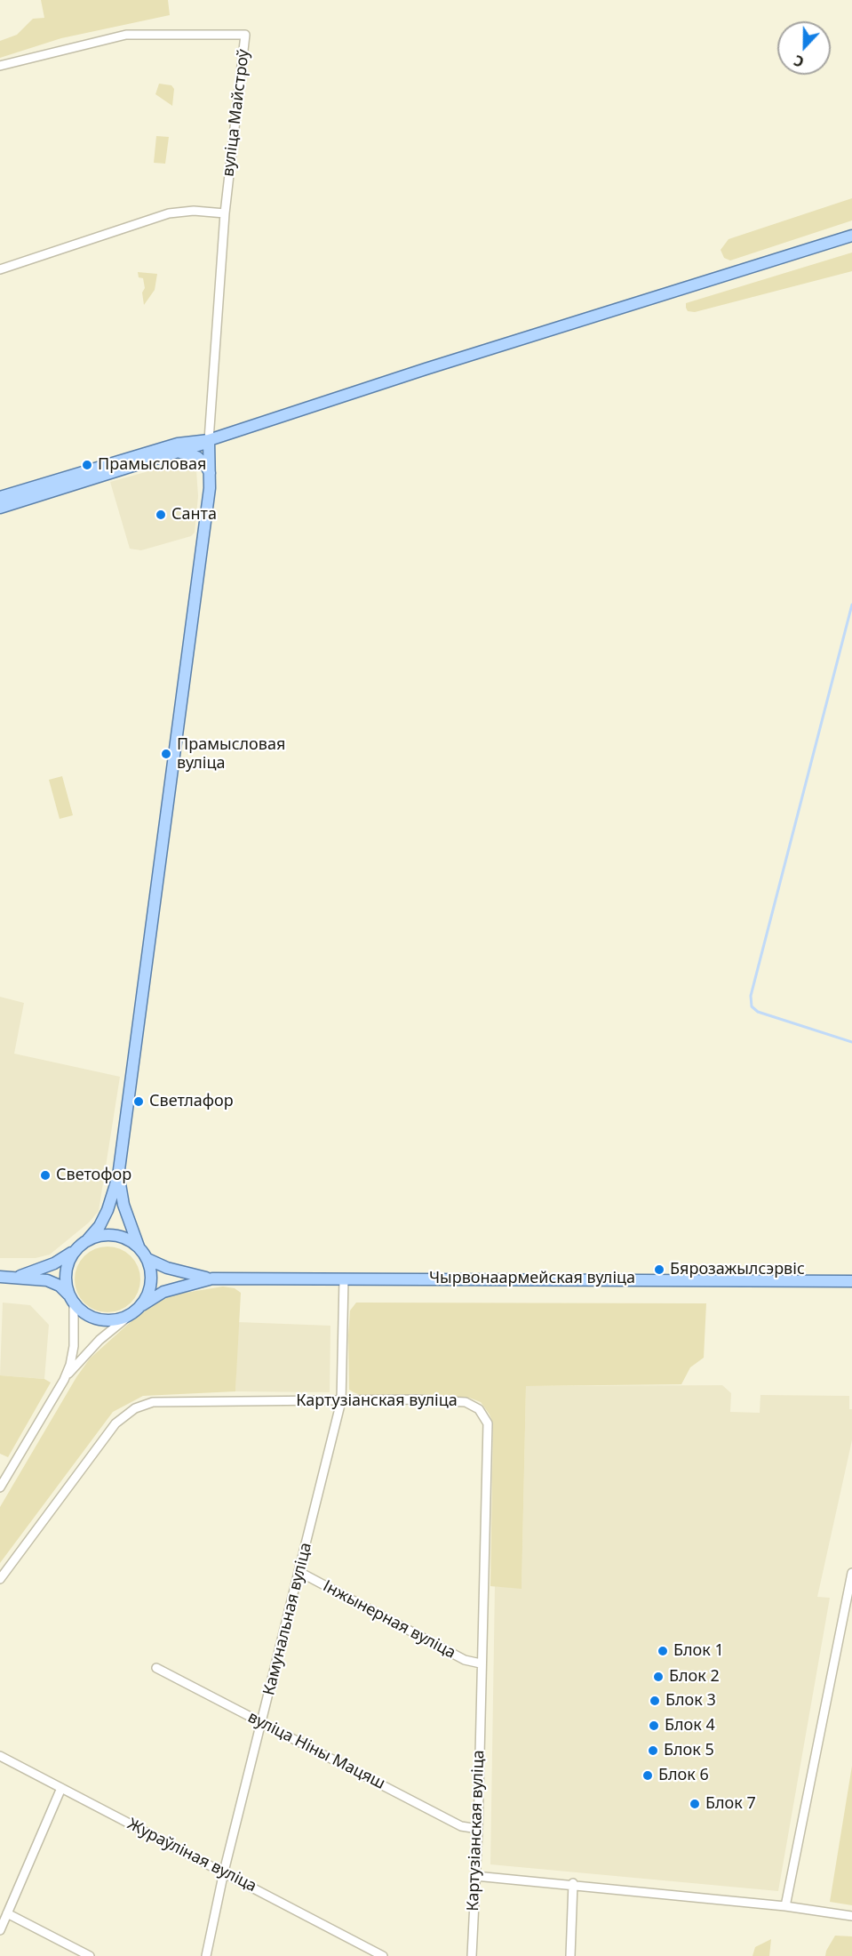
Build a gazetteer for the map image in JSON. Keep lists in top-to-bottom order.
{
  "streets": {
    "main road": ["Чырвонаармейская вуліца"],
    "street": [
      "вуліца Майстроў",
      "Картузіанская вуліца",
      "Камунальная вуліца",
      "Інжынерная вуліца",
      "вуліца Ніны Мацяш",
      "Жураўліная вуліца"
    ]
  },
  "crossings": [
    ["Чырвонаармейская вуліца", "Камунальная вуліца"],
    ["Картузіанская вуліца", "Камунальная вуліца"],
    ["Картузіанская вуліца", "Інжынерная вуліца"],
    ["Картузіанская вуліца", "вуліца Ніны Мацяш"],
    ["Камунальная вуліца", "Інжынерная вуліца"],
    ["Камунальная вуліца", "вуліца Ніны Мацяш"],
    ["Камунальная вуліца", "Жураўліная вуліца"]
  ],
  "places": [
    "Прамысловая",
    "Санта",
    "Прамысловая вуліца",
    "Светлафор",
    "Светофор",
    "Бярозажылсэрвіс",
    "Блок 1",
    "Блок 2",
    "Блок 3",
    "Блок 4",
    "Блок 5",
    "Блок 6",
    "Блок 7"
  ],
  "north": "bottom"
}
